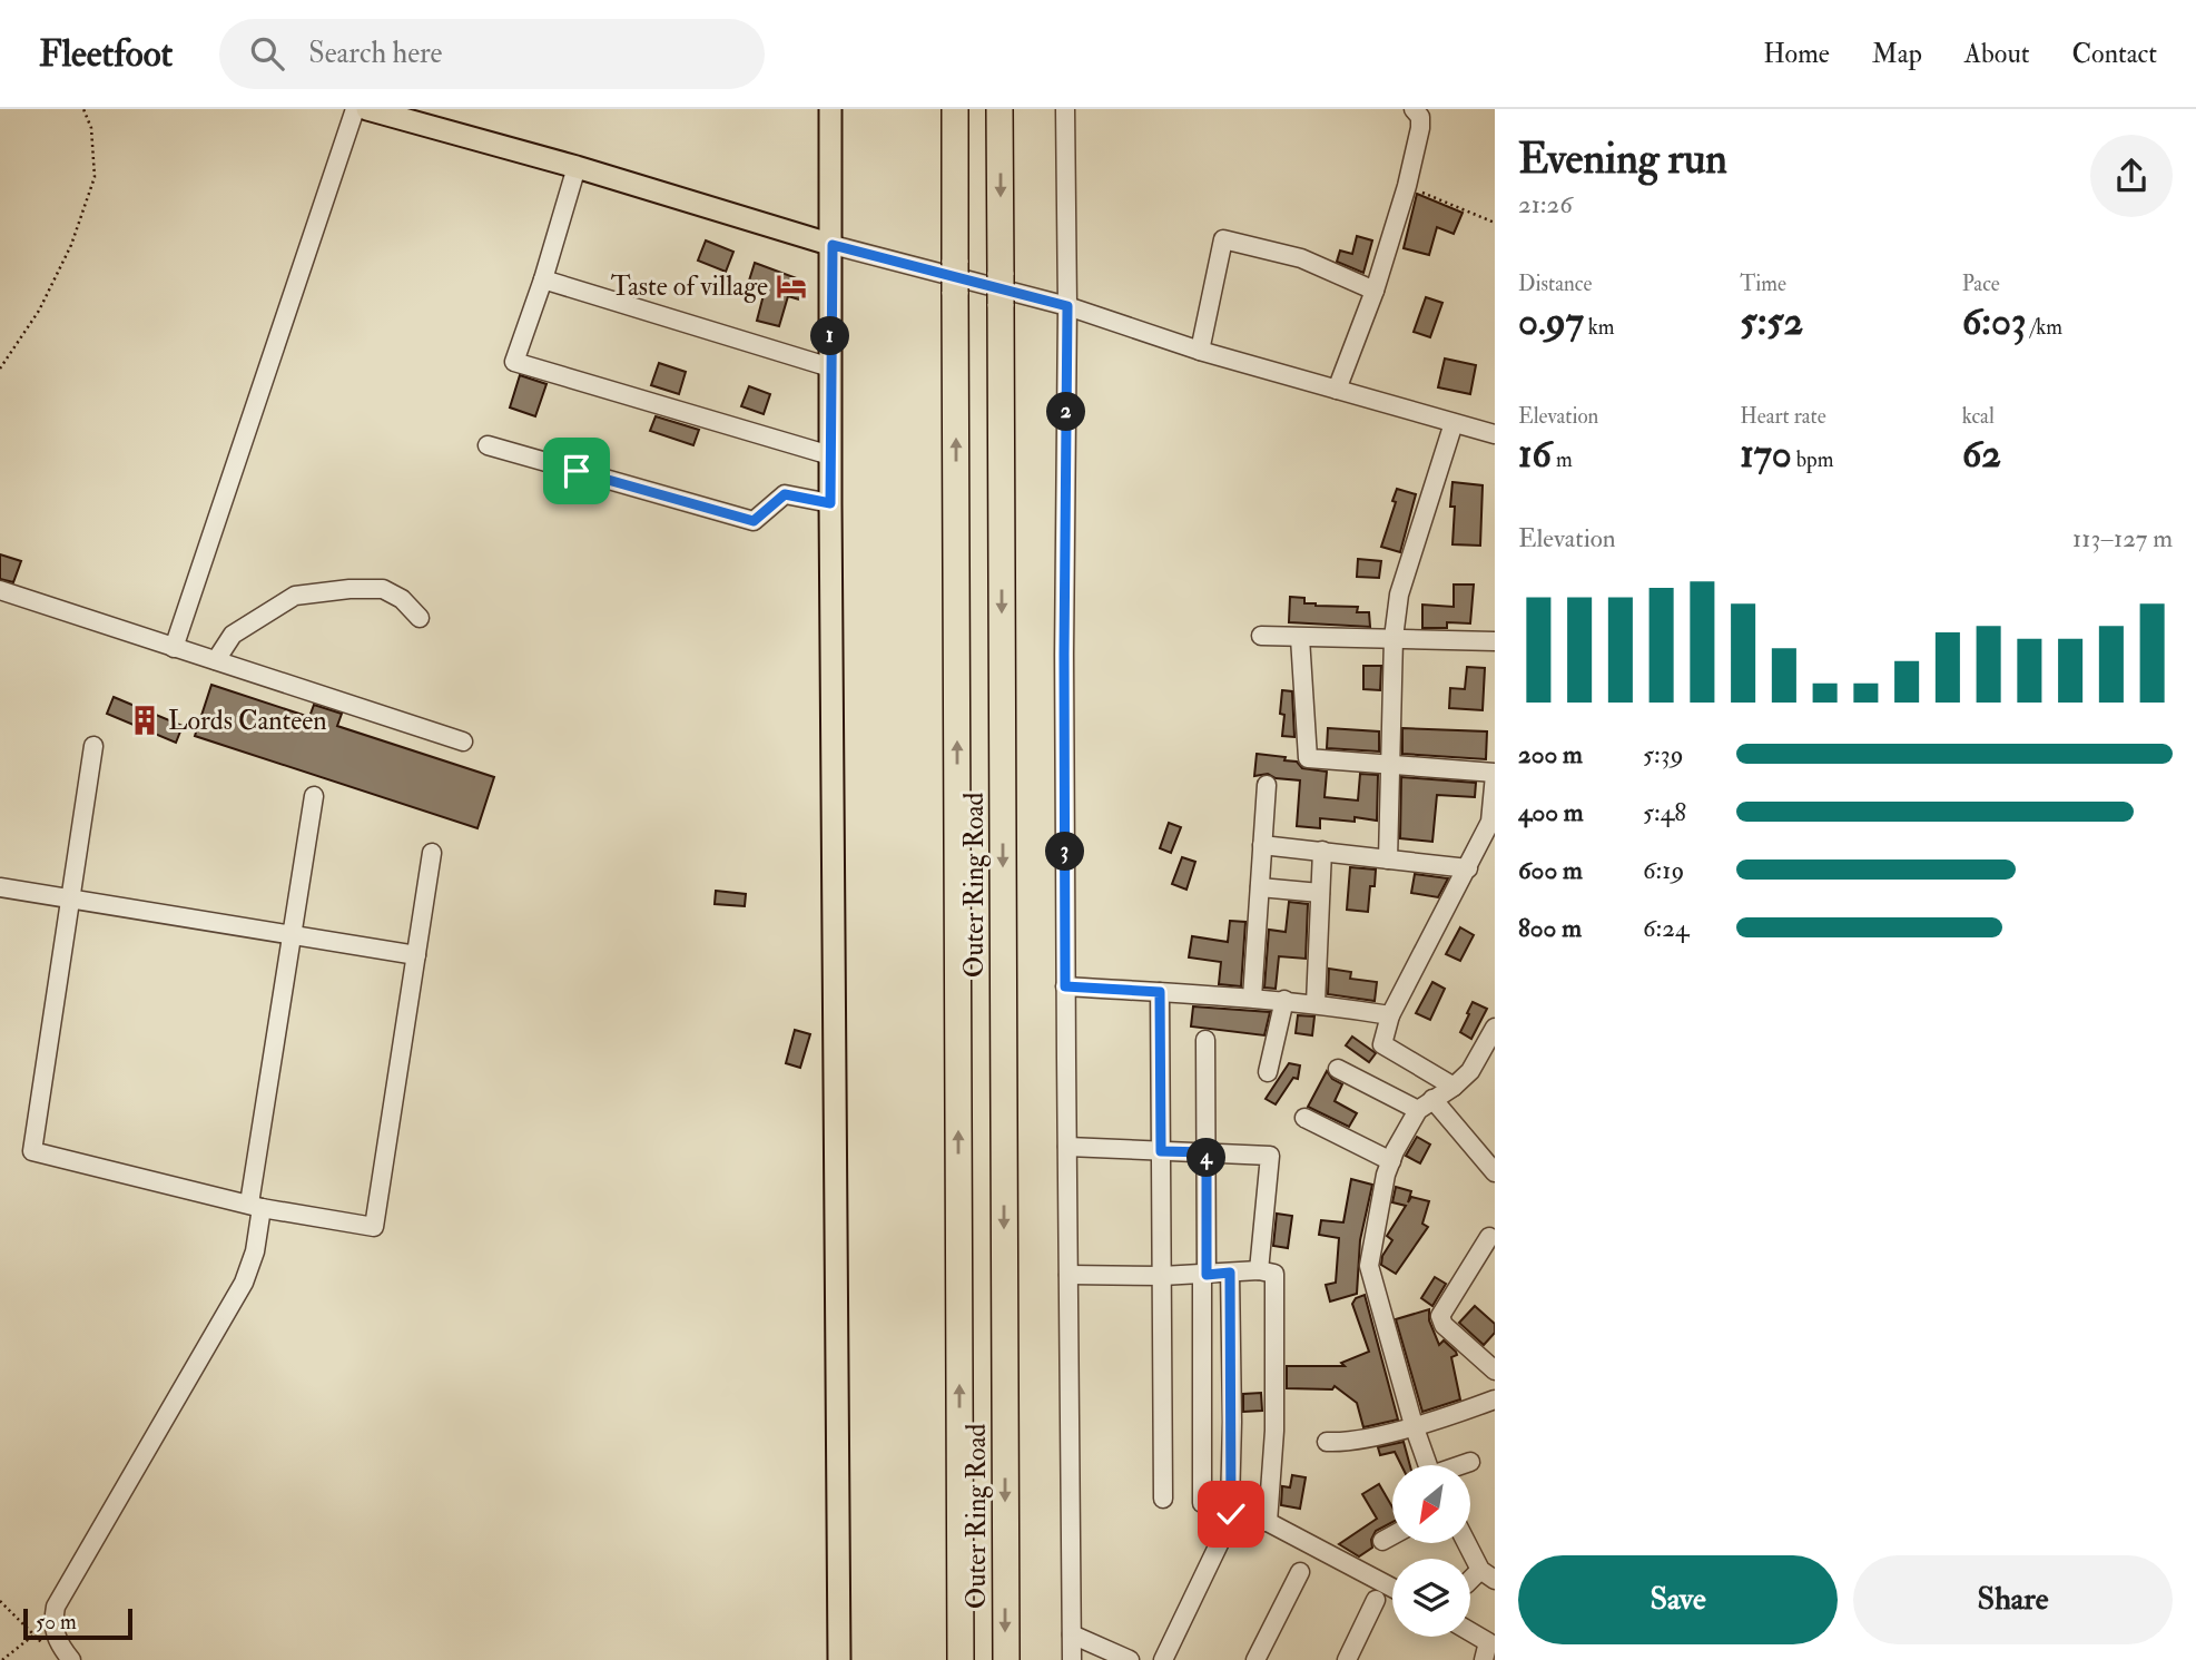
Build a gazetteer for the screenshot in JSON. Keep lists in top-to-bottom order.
{
  "streets": {
    "highway": ["Outer Ring Road"]
  },
  "places": {
    "hotel": ["Taste of village"],
    "building": ["Lords Canteen"]
  },
  "scale_bar": "50 m",
  "north": "bottom left",
  "page": {
    "header": "Fleetfoot",
    "search": "Search here",
    "nav": [
      "Home",
      "Map",
      "About",
      "Contact"
    ],
    "heading": ["Evening run", "21:26"],
    "stats": [
      ["Distance", "0.97 km"],
      ["Time", "5:52"],
      ["Pace", "6:03 /km"],
      ["Elevation", "16 m"],
      ["Heart rate", "170 bpm"],
      ["kcal", "62"]
    ],
    "pins": [
      "1",
      "2",
      "3",
      "4"
    ],
    "chart": ["Elevation", "113–127 m"],
    "list": [
      {
        "name": "200 m",
        "note": "5:39"
      },
      {
        "name": "400 m",
        "note": "5:48"
      },
      {
        "name": "600 m",
        "note": "6:19"
      },
      {
        "name": "800 m",
        "note": "6:24"
      }
    ],
    "buttons": ["Save", "Share"],
    "scale": "50 m"
  }
}
